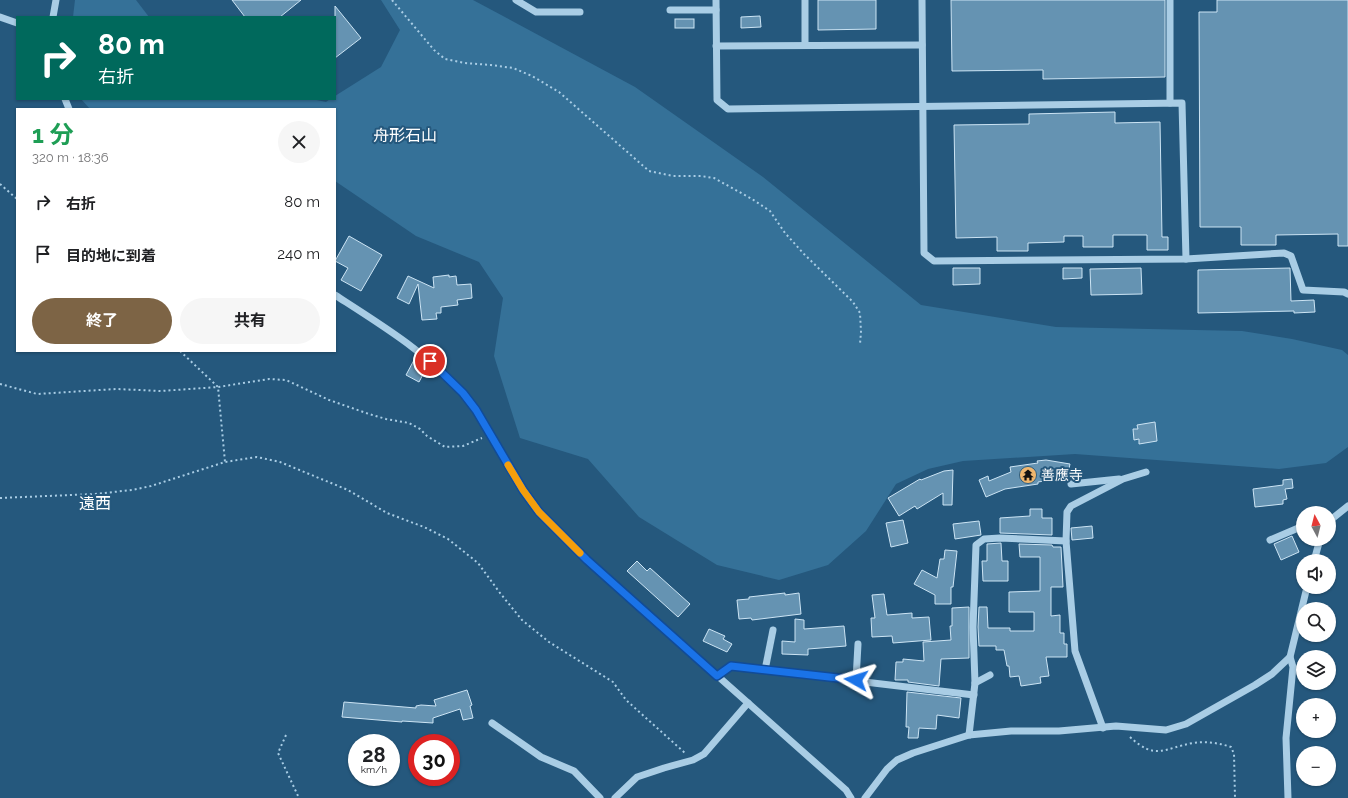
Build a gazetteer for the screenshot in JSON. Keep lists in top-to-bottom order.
{
  "districts": ["舟形石山", "遠西"],
  "places": {
    "temple": ["善應寺"]
  },
  "north": "top",
  "page": {
    "turn": ["80 m", "右折"],
    "heading": ["1 分", "320 m · 18:36"],
    "list": [
      {
        "name": "右折",
        "value": "80 m"
      },
      {
        "name": "目的地に到着",
        "value": "240 m"
      }
    ],
    "buttons": ["終了", "共有"],
    "map_buttons": ["+", "−"],
    "speed": "28 km/h",
    "limit": "30"
  }
}
